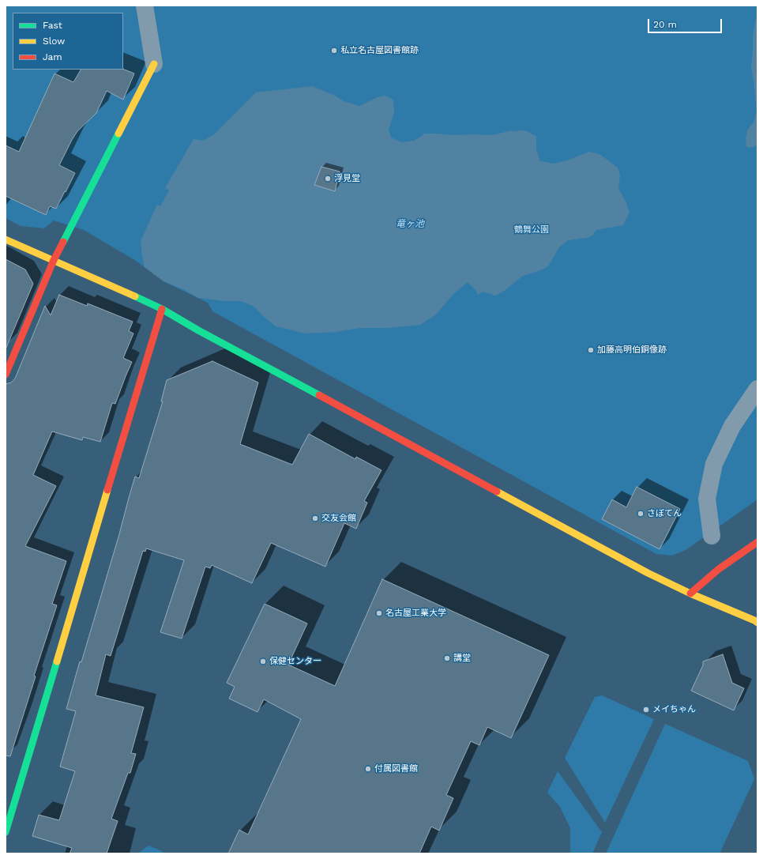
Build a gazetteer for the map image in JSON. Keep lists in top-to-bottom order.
{
  "water": ["竜ヶ池"],
  "parks": ["鶴舞公園"],
  "places": [
    "私立名古屋図書館跡",
    "浮見堂",
    "加藤高明伯銅像跡",
    "さぼてん",
    "交友会館",
    "名古屋工業大学",
    "講堂",
    "保健センター",
    "メイちゃん",
    "付属図書館"
  ],
  "legend": ["Fast", "Slow", "Jam"],
  "scale_bar": "20 m"
}
